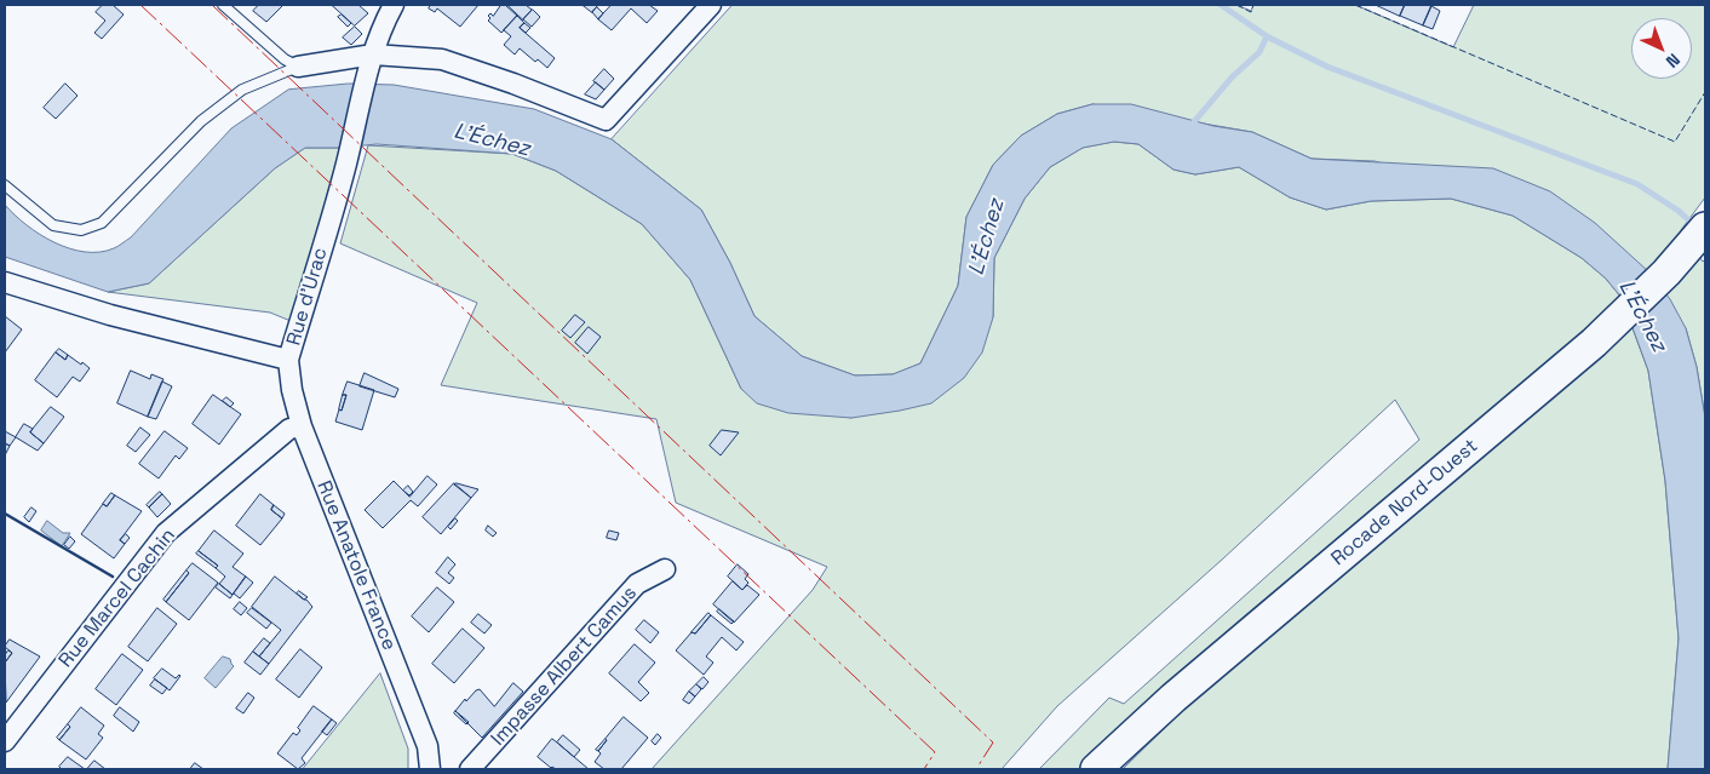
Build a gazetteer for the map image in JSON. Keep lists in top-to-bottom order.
{
  "streets": {
    "main road": ["Rocade Nord-Ouest"],
    "street": [
      "Rue d'Urac",
      "Rue Anatole France",
      "Rue Marcel Cachin",
      "Impasse Albert Camus"
    ]
  },
  "crossings": [
    ["Rue d'Urac", "Rue Anatole France"],
    ["Rue Anatole France", "Rue Marcel Cachin"]
  ],
  "water": ["L'Échez"],
  "north": "bottom right"
}
